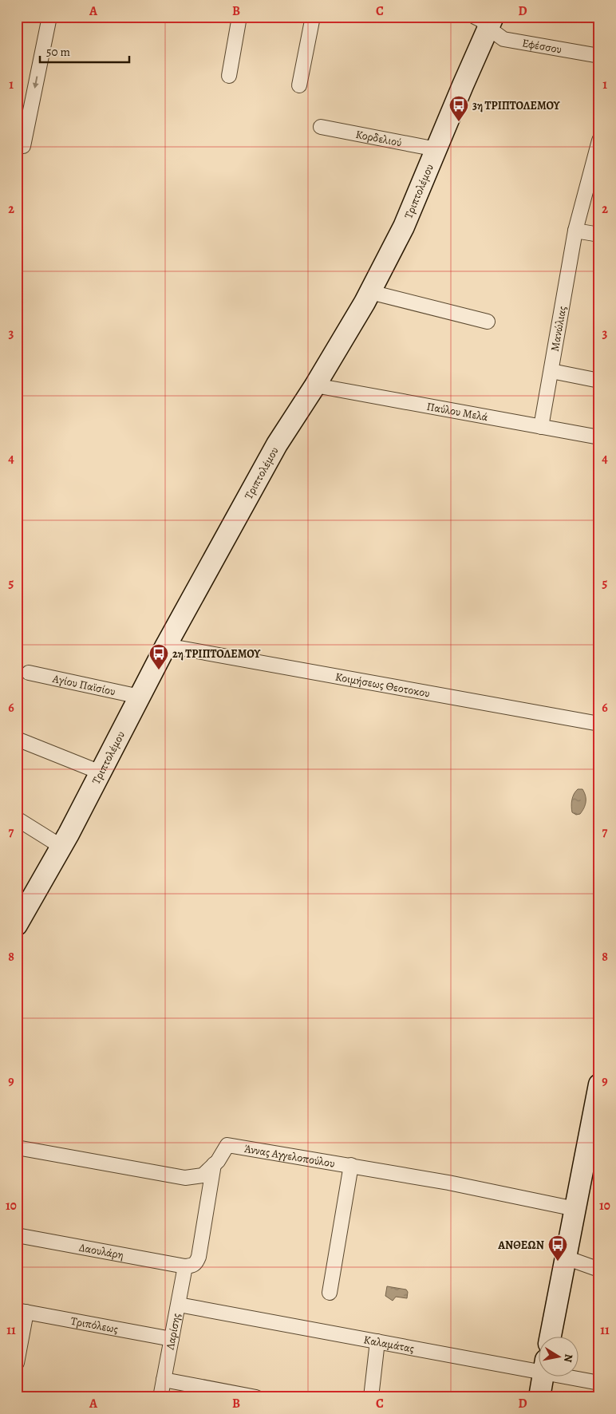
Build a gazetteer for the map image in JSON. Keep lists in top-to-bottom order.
{
  "streets": {
    "street": [
      "Εφέσσου",
      "Κορδελιού",
      "Τριπτολέμου",
      "Μανώλιας",
      "Παύλου Μελά",
      "Αγίου Παϊσίου",
      "Κοιμήσεως Θεοτοκου",
      "Άννας Αγγελοπούλου",
      "Δαουλάρη",
      "Τριπόλεως",
      "Λαρίσης",
      "Καλαμάτας"
    ]
  },
  "crossings": [
    ["Εφέσσου", "Τριπτολέμου"],
    ["Κορδελιού", "Τριπτολέμου"],
    ["Τριπτολέμου", "Παύλου Μελά"],
    ["Τριπτολέμου", "Αγίου Παϊσίου"],
    ["Τριπτολέμου", "Κοιμήσεως Θεοτοκου"],
    ["Μανώλιας", "Παύλου Μελά"],
    ["Δαουλάρη", "Λαρίσης"],
    ["Τριπόλεως", "Λαρίσης"],
    ["Λαρίσης", "Καλαμάτας"]
  ],
  "places": {
    "bus stop": ["3η ΤΡΙΠΤΟΛΕΜΟΥ", "2η ΤΡΙΠΤΟΛΕΜΟΥ", "ΑΝΘΕΩΝ"]
  },
  "scale_bar": "50 m",
  "north": "right",
  "grid": {
    "columns": [
      "A",
      "B",
      "C",
      "D"
    ],
    "rows": [
      "1",
      "2",
      "3",
      "4",
      "5",
      "6",
      "7",
      "8",
      "9",
      "10",
      "11"
    ]
  }
}
